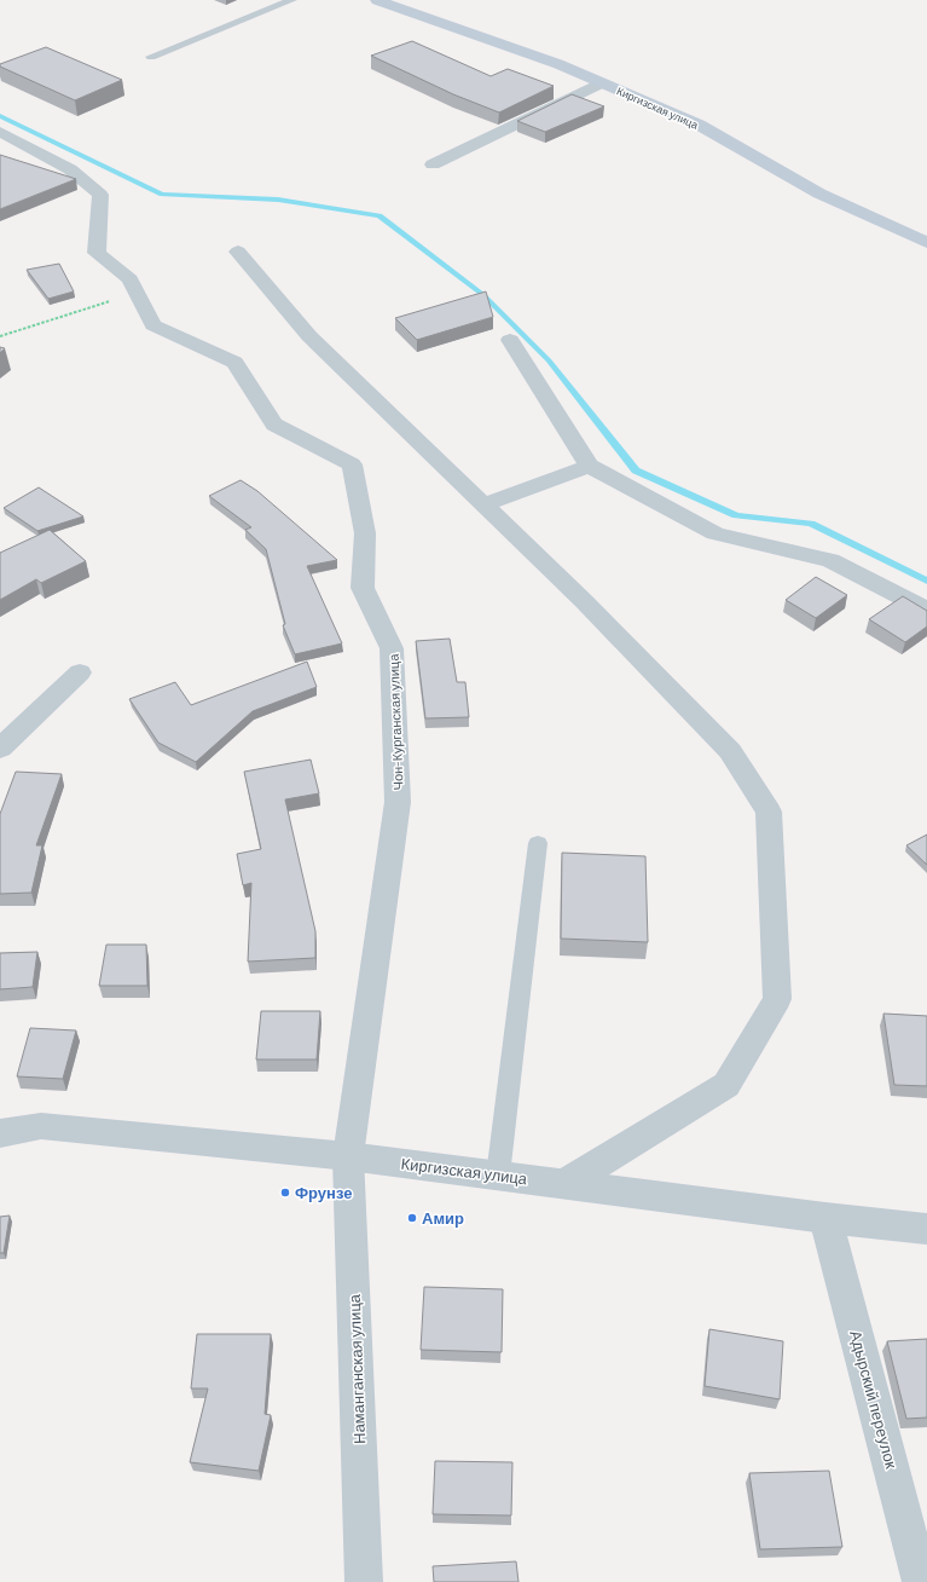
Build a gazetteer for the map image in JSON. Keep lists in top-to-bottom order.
{
  "streets": {
    "main road": ["Киргизская улица"],
    "street": ["Чон-Курганская улица", "Наманганская улица", "Адырский переулок"]
  },
  "crossings": [
    ["Киргизская улица", "Чон-Курганская улица"],
    ["Киргизская улица", "Наманганская улица"],
    ["Киргизская улица", "Адырский переулок"],
    ["Чон-Курганская улица", "Наманганская улица"]
  ],
  "places": ["Фрунзе", "Амир"]
}
